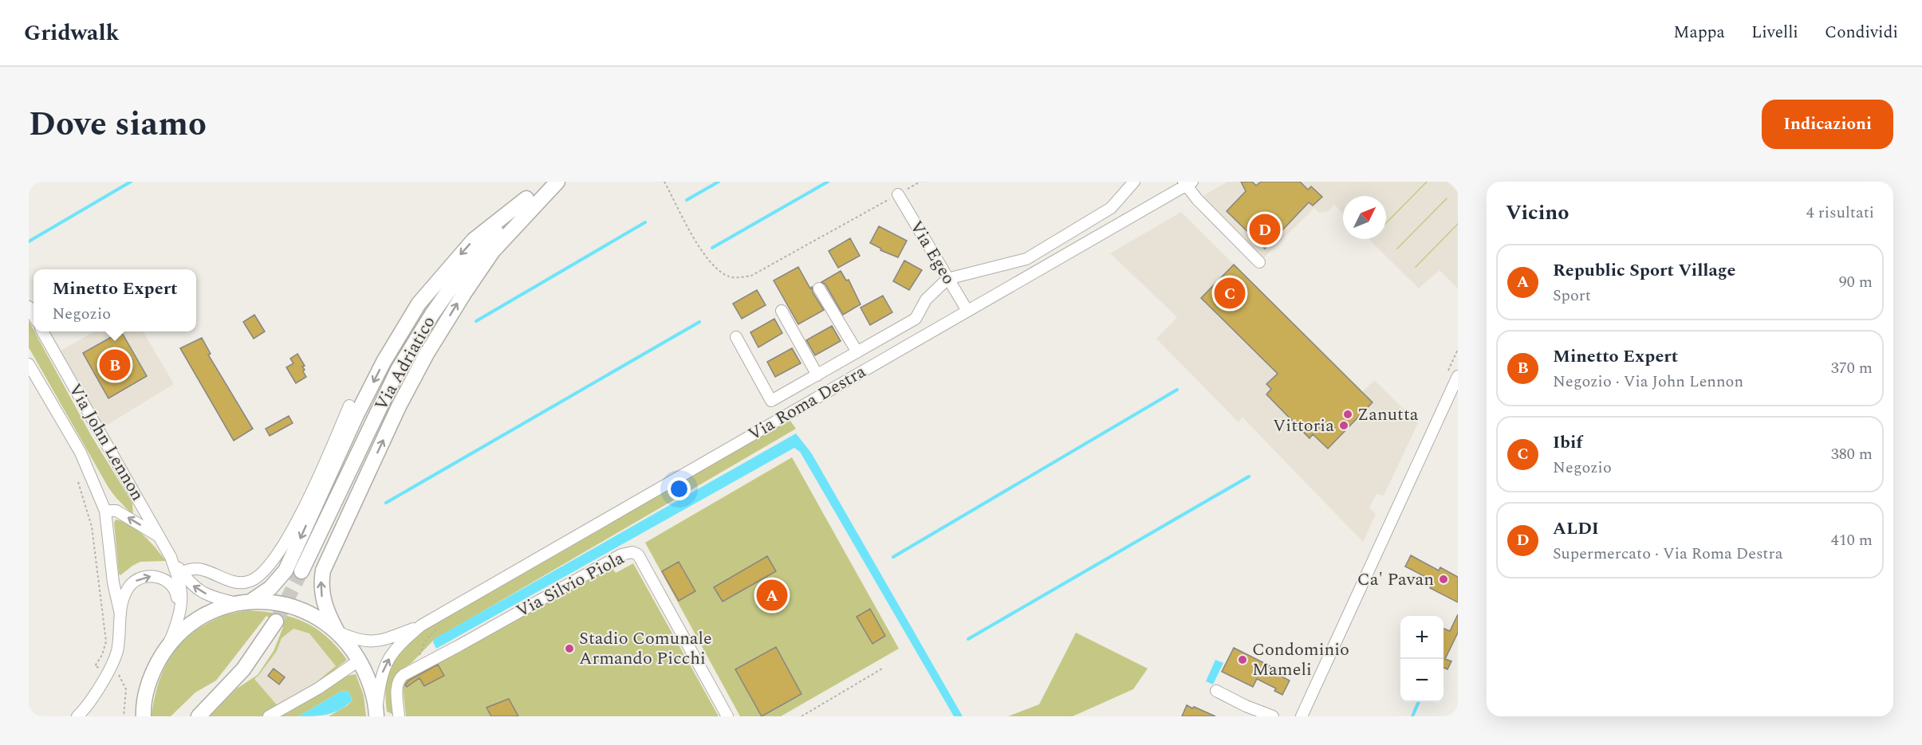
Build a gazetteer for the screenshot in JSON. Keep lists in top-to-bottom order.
{
  "streets": {
    "main road": ["Via Adriatico"],
    "street": [
      "Via Egeo",
      "Via Roma Destra",
      "Via John Lennon",
      "Via Silvio Piola"
    ]
  },
  "crossings": [
    ["Via Egeo", "Via Roma Destra"]
  ],
  "places": [
    "Zanutta",
    "Vittoria",
    "Ca' Pavan",
    "Stadio Comunale Armando Picchi",
    "Condominio Mameli"
  ],
  "north": "top right",
  "page": {
    "header": "Gridwalk",
    "nav": ["Mappa", "Livelli", "Condividi"],
    "title": "Dove siamo",
    "buttons": "Indicazioni",
    "heading": ["Vicino", "4 risultati"],
    "pins": [
      "D",
      "C",
      "B",
      "A"
    ],
    "list": [
      {
        "mark": "A",
        "name": "Republic Sport Village",
        "note": "Sport",
        "value": "90 m"
      },
      {
        "mark": "B",
        "name": "Minetto Expert",
        "note": "Negozio · Via John Lennon",
        "value": "370 m"
      },
      {
        "mark": "C",
        "name": "Ibif",
        "note": "Negozio",
        "value": "380 m"
      },
      {
        "mark": "D",
        "name": "ALDI",
        "note": "Supermercato · Via Roma Destra",
        "value": "410 m"
      }
    ],
    "popup": ["Minetto Expert", "Negozio"],
    "map_buttons": ["+", "−"]
  }
}
